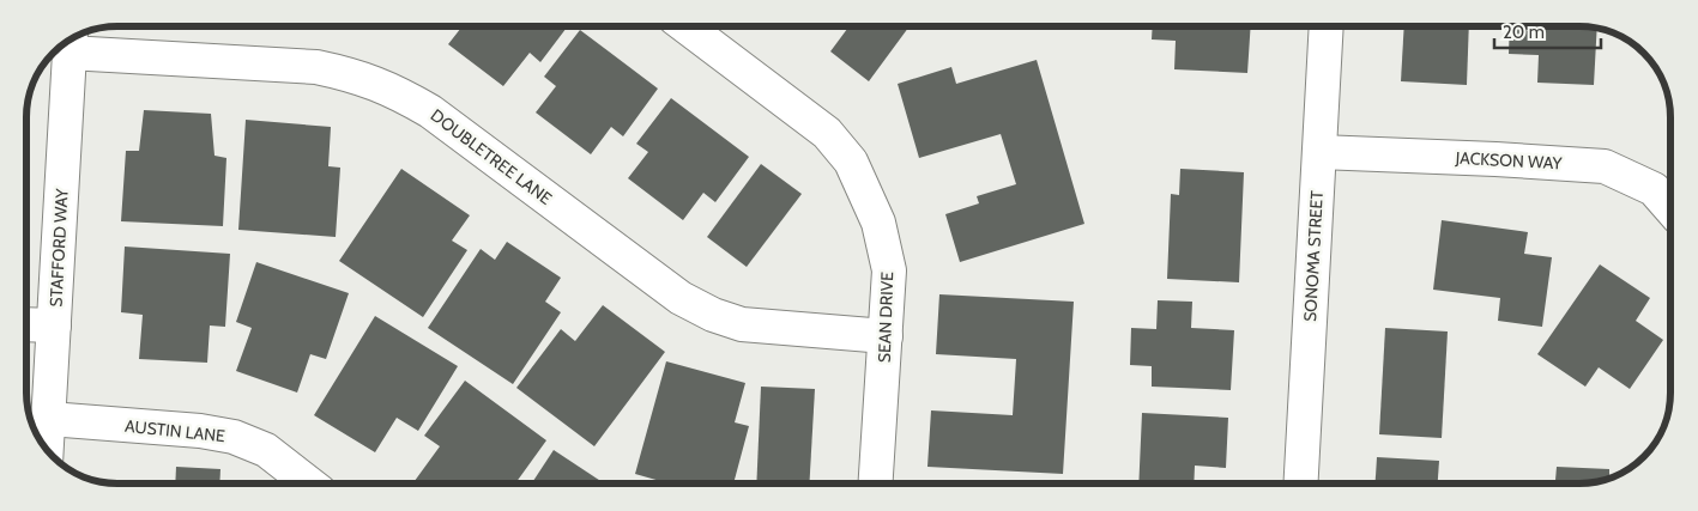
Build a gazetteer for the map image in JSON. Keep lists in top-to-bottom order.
{
  "streets": {
    "street": [
      "DOUBLETREE LANE",
      "JACKSON WAY",
      "STAFFORD WAY",
      "SONOMA STREET",
      "SEAN DRIVE",
      "AUSTIN LANE"
    ]
  },
  "crossings": [
    ["DOUBLETREE LANE", "STAFFORD WAY"],
    ["DOUBLETREE LANE", "SEAN DRIVE"],
    ["JACKSON WAY", "SONOMA STREET"],
    ["STAFFORD WAY", "AUSTIN LANE"]
  ],
  "scale_bar": "20 m"
}
